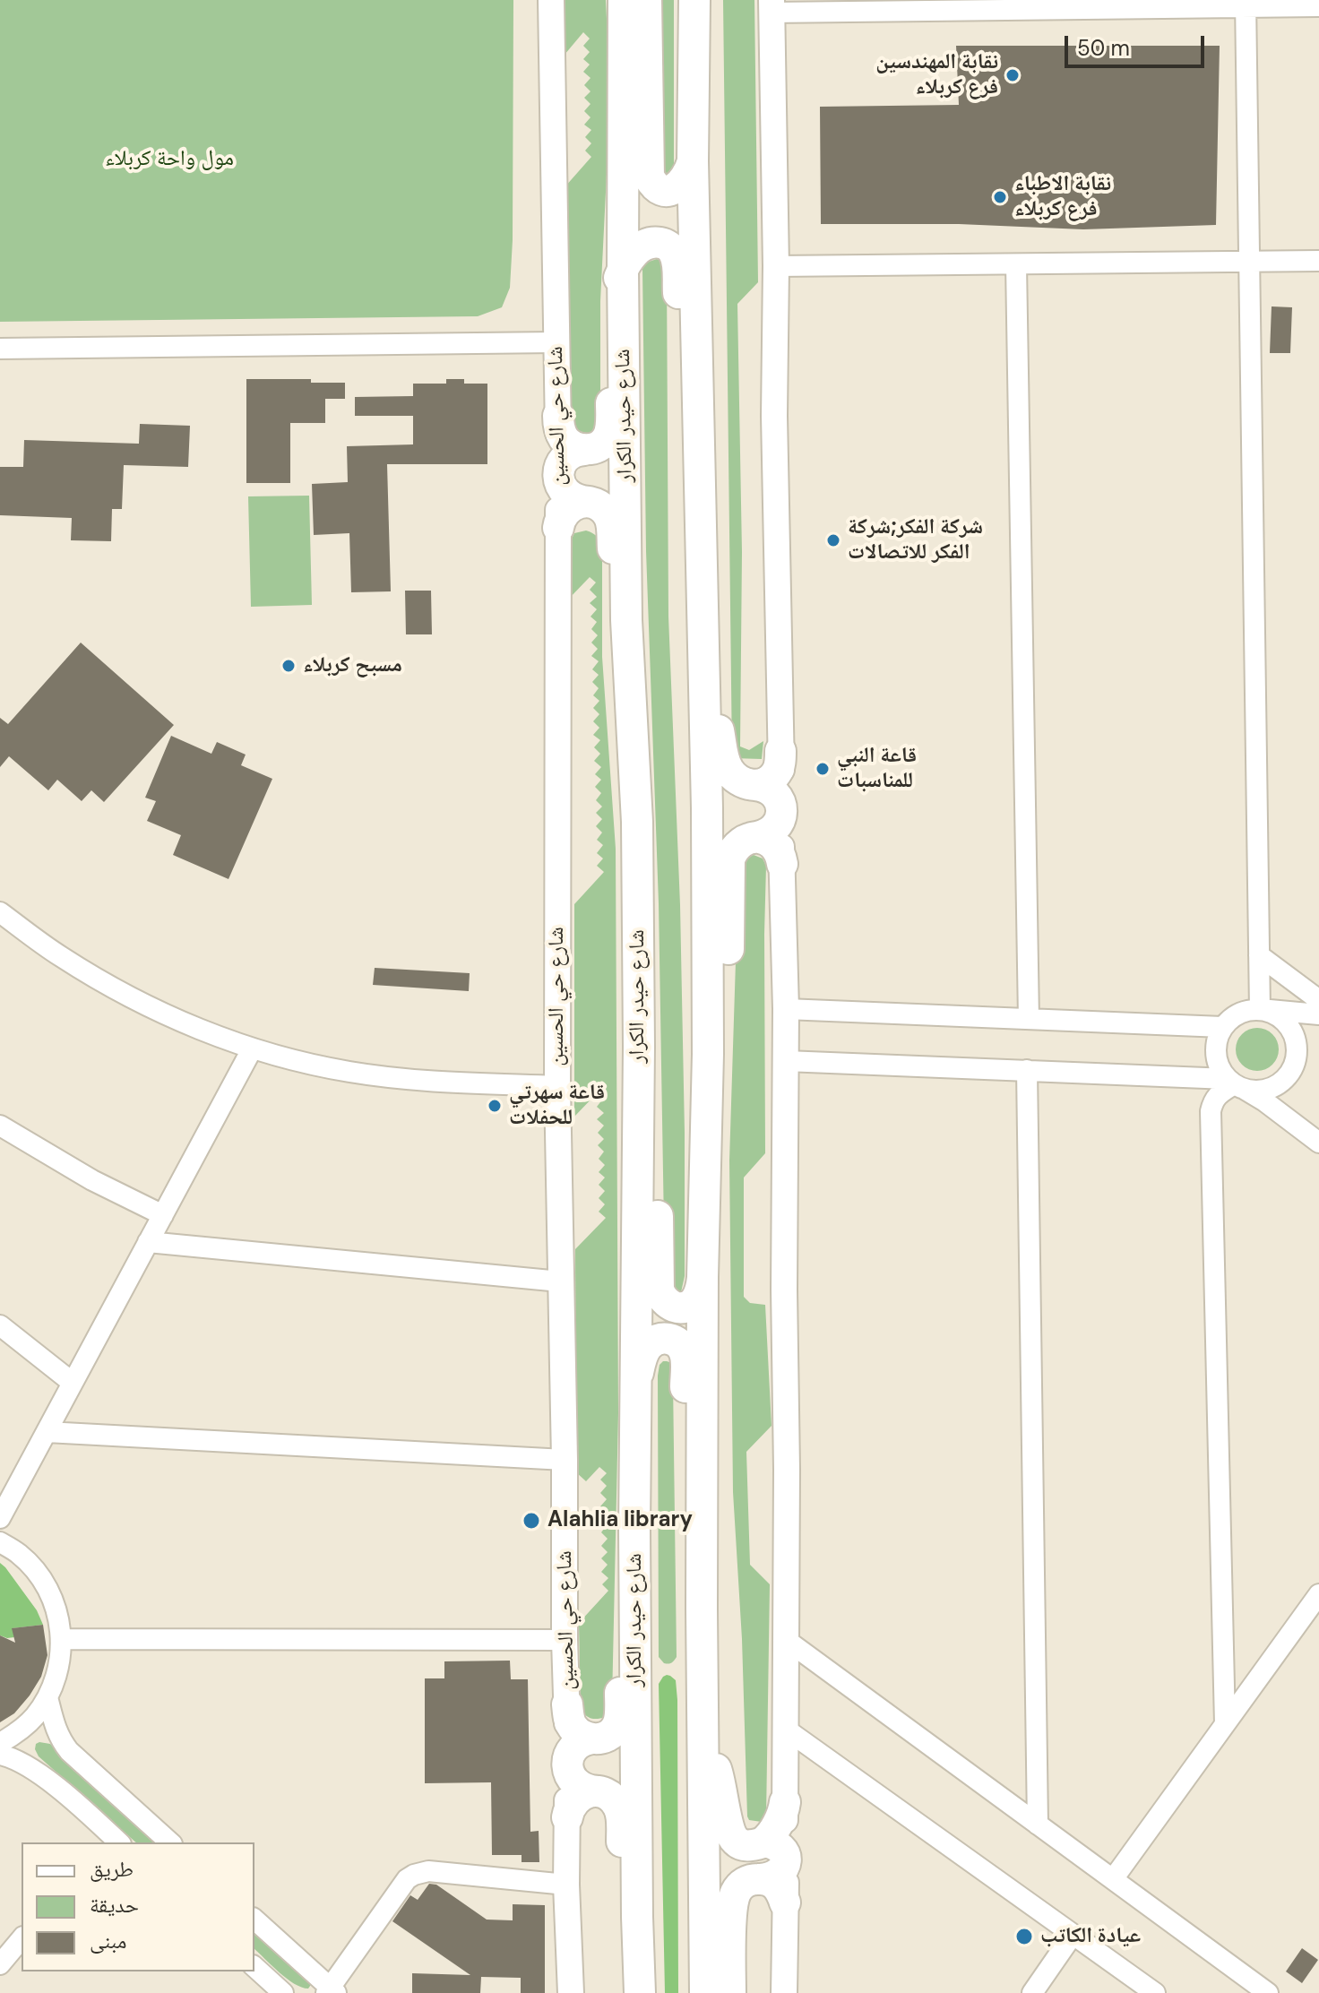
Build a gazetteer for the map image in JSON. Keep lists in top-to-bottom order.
{
  "streets": {
    "highway": ["شارع حيدر الكرار"],
    "main road": ["شارع حي الحسين"]
  },
  "parks": ["مول واحة كربلاء"],
  "places": [
    "نقابة المهندسين فرع كربلاء",
    "نقابة الاطباء فرع كربلاء",
    "شركة الفكر;شركة الفكر للاتصالات",
    "مسبح كربلاء",
    "قاعة النبي للمناسبات",
    "قاعة سهرتي للحفلات",
    "Alahlia library",
    "عيادة الكاتب"
  ],
  "legend": ["طريق", "حديقة", "مبنى"],
  "scale_bar": "50 m"
}
